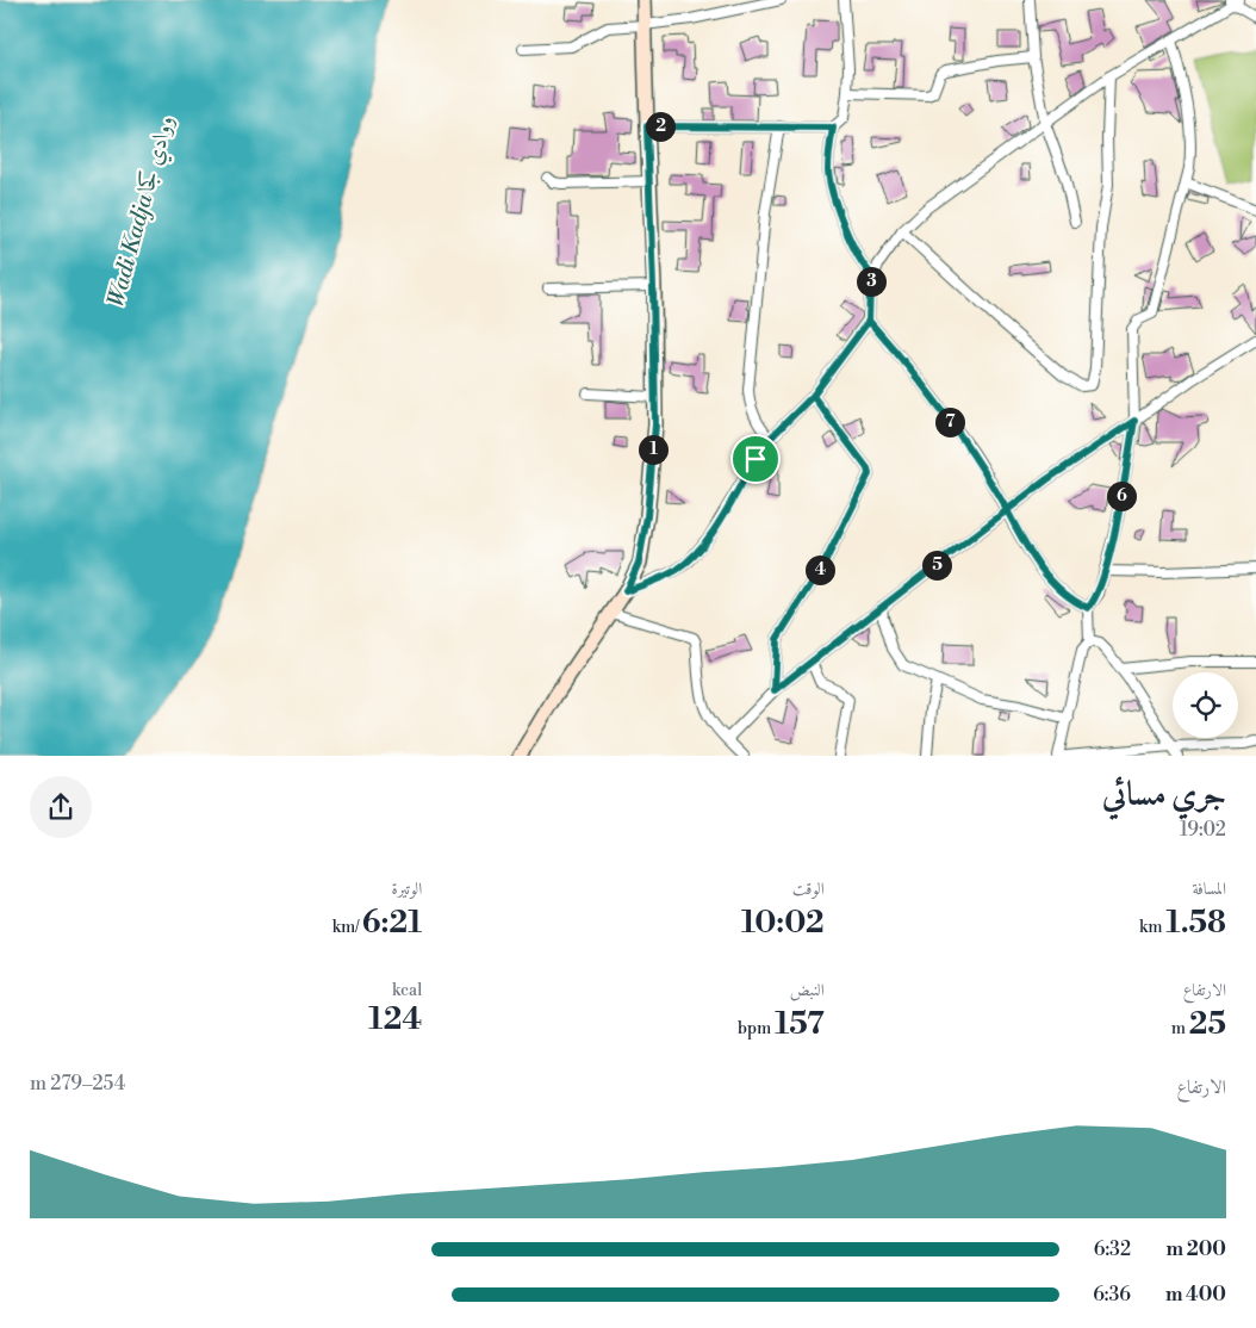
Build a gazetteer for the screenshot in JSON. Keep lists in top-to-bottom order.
{
  "water": ["Wadi Kadja ووادي كجا"],
  "page": {
    "pins": [
      "2",
      "3",
      "7",
      "1",
      "6",
      "5",
      "4"
    ],
    "heading": ["جري مسائي", "19:02"],
    "stats": [
      ["المسافة", "1.58 km"],
      ["الوقت", "10:02"],
      ["الوتيرة", "6:21 /km"],
      ["الارتفاع", "25 m"],
      ["النبض", "157 bpm"],
      ["kcal", "124"]
    ],
    "chart": ["الارتفاع", "254–279 m"],
    "list": [
      {
        "name": "200 m",
        "note": "6:32"
      },
      {
        "name": "400 m",
        "note": "6:36"
      }
    ]
  }
}
